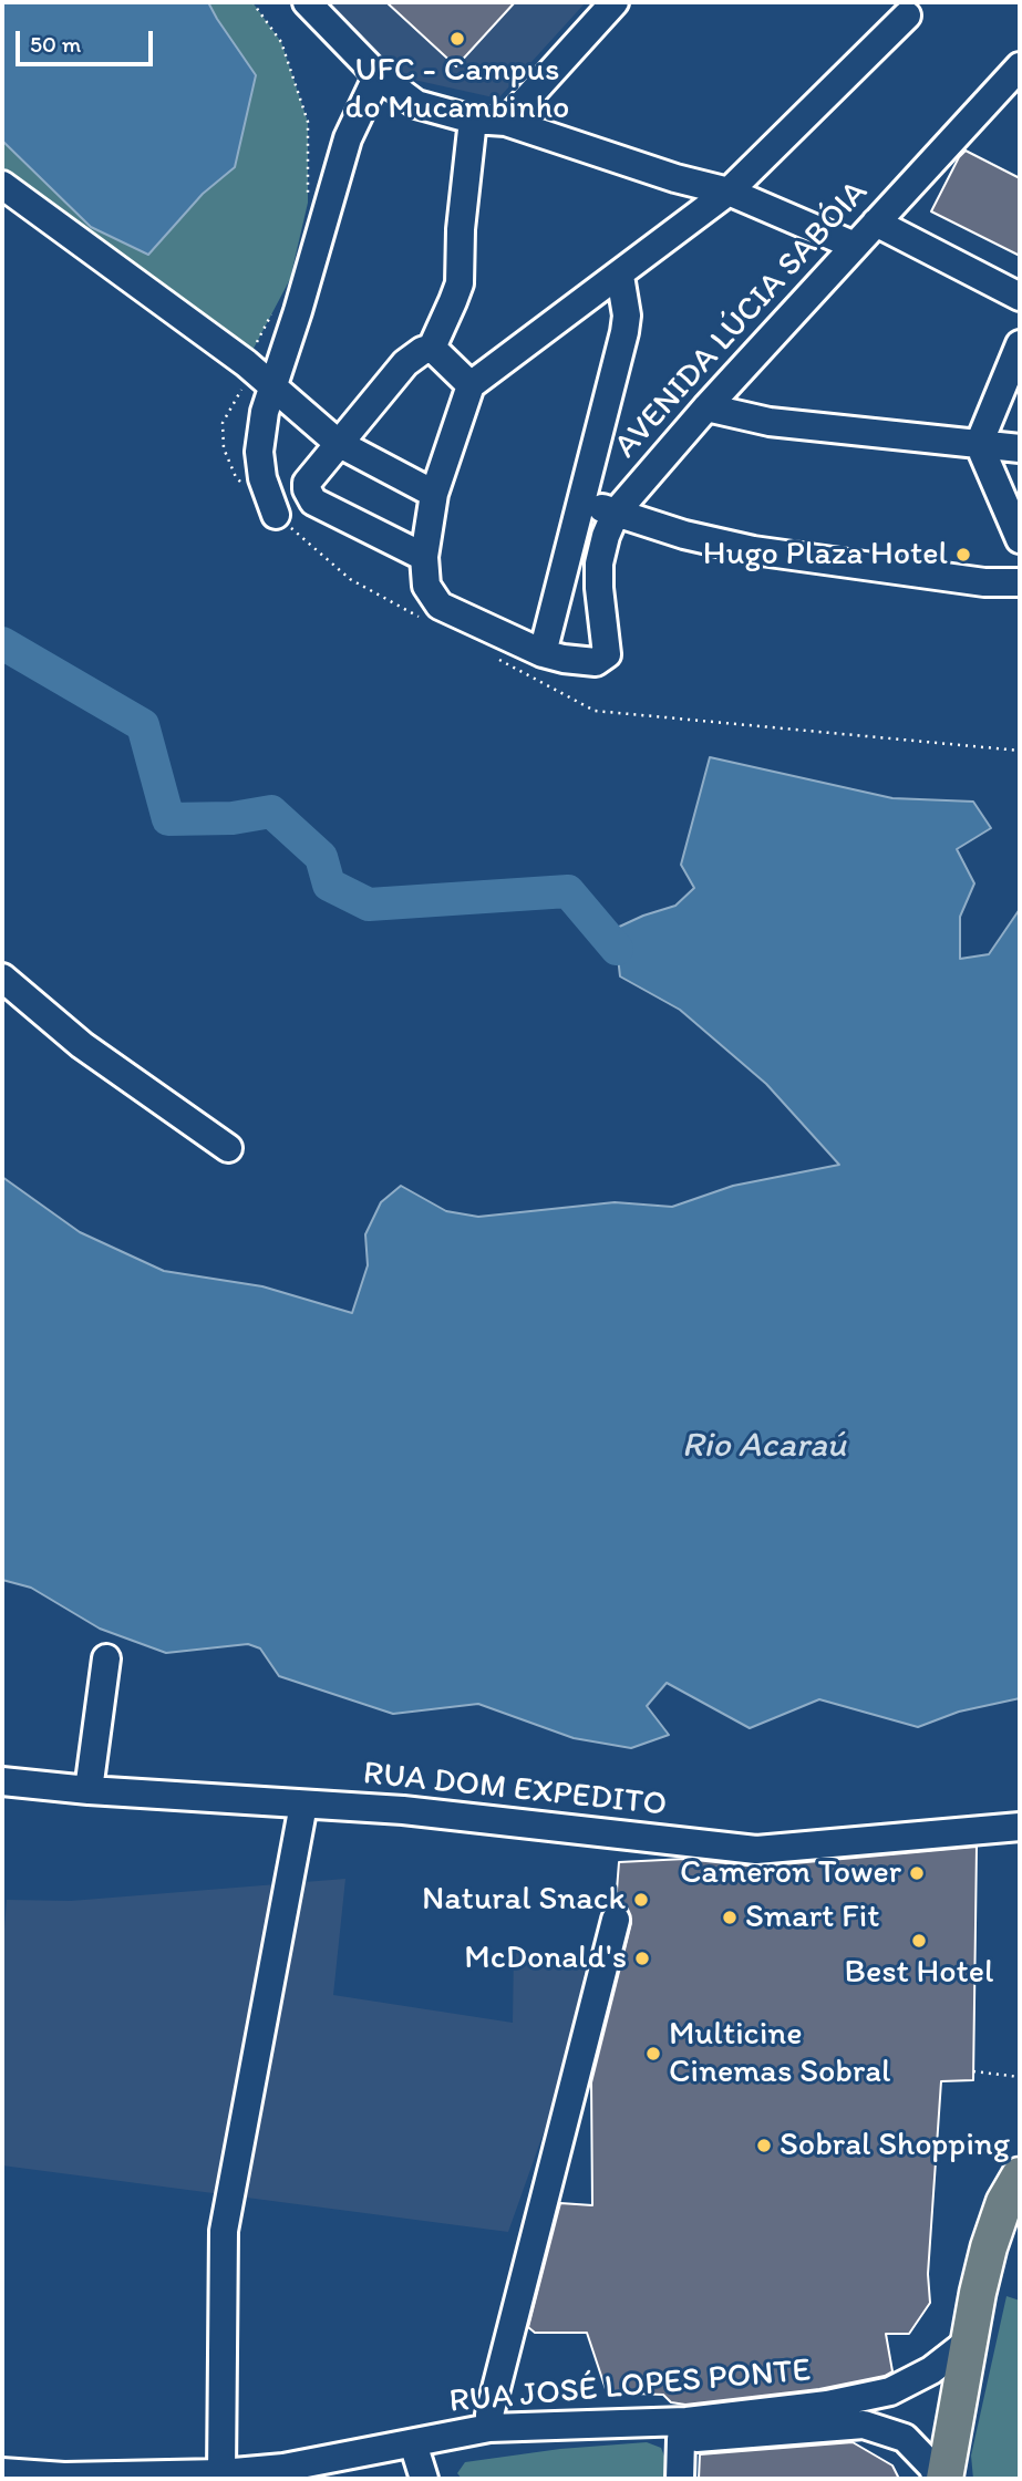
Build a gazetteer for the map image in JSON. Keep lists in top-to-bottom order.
{
  "streets": {
    "street": ["AVENIDA LÚCIA SABÓIA", "RUA DOM EXPEDITO", "RUA JOSÉ LOPES PONTE"]
  },
  "water": ["Rio Acaraú"],
  "places": [
    "UFC - Campus do Mucambinho",
    "Hugo Plaza Hotel",
    "Cameron Tower",
    "Natural Snack",
    "Smart Fit",
    "Best Hotel",
    "McDonald's",
    "Multicine Cinemas Sobral",
    "Sobral Shopping"
  ],
  "scale_bar": "50 m"
}
